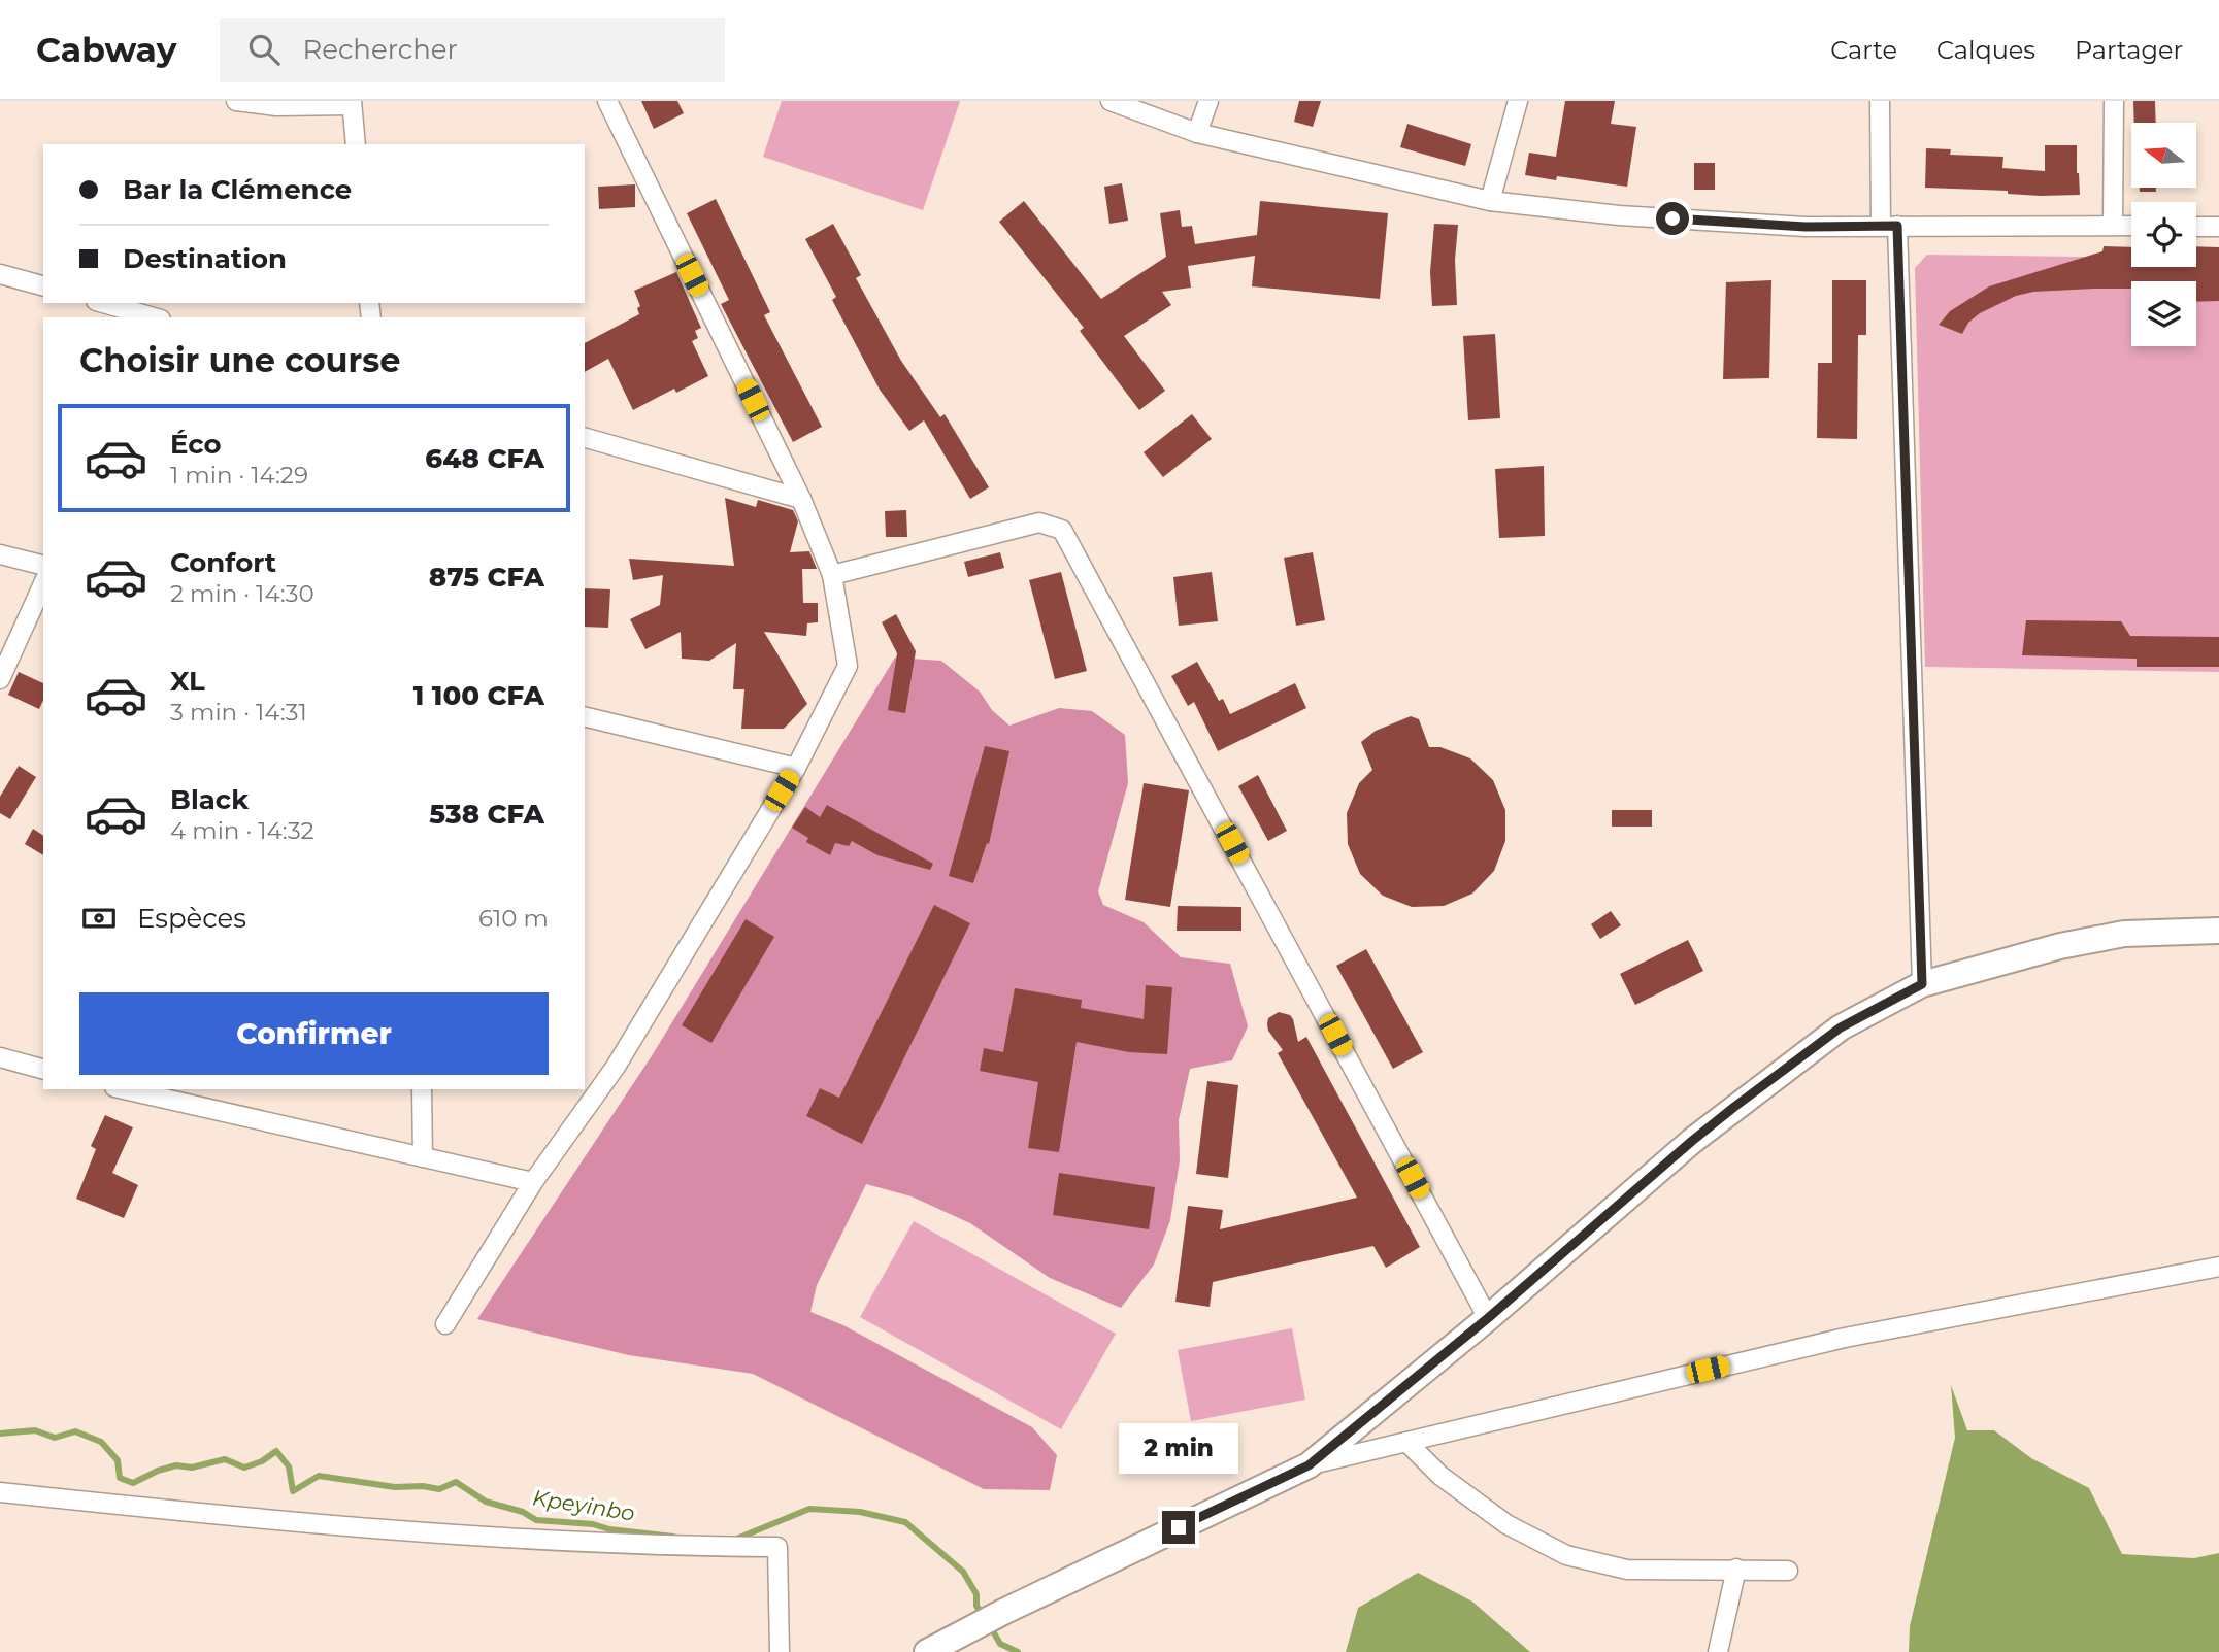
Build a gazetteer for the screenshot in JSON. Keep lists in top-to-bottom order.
{
  "water": ["Kpeyinbo"],
  "north": "left",
  "page": {
    "header": "Cabway",
    "search": "Rechercher",
    "nav": ["Carte", "Calques", "Partager"],
    "banner": ["Bar la Clémence", "Destination"],
    "heading": "Choisir une course",
    "list": [
      {
        "name": "Éco",
        "note": "1 min · 14:29",
        "value": "648 CFA"
      },
      {
        "name": "Confort",
        "note": "2 min · 14:30",
        "value": "875 CFA"
      },
      {
        "name": "XL",
        "note": "3 min · 14:31",
        "value": "1 100 CFA"
      },
      {
        "name": "Black",
        "note": "4 min · 14:32",
        "value": "538 CFA"
      }
    ],
    "pay": ["Espèces", "610 m"],
    "buttons": "Confirmer",
    "bubble": "2 min"
  }
}
